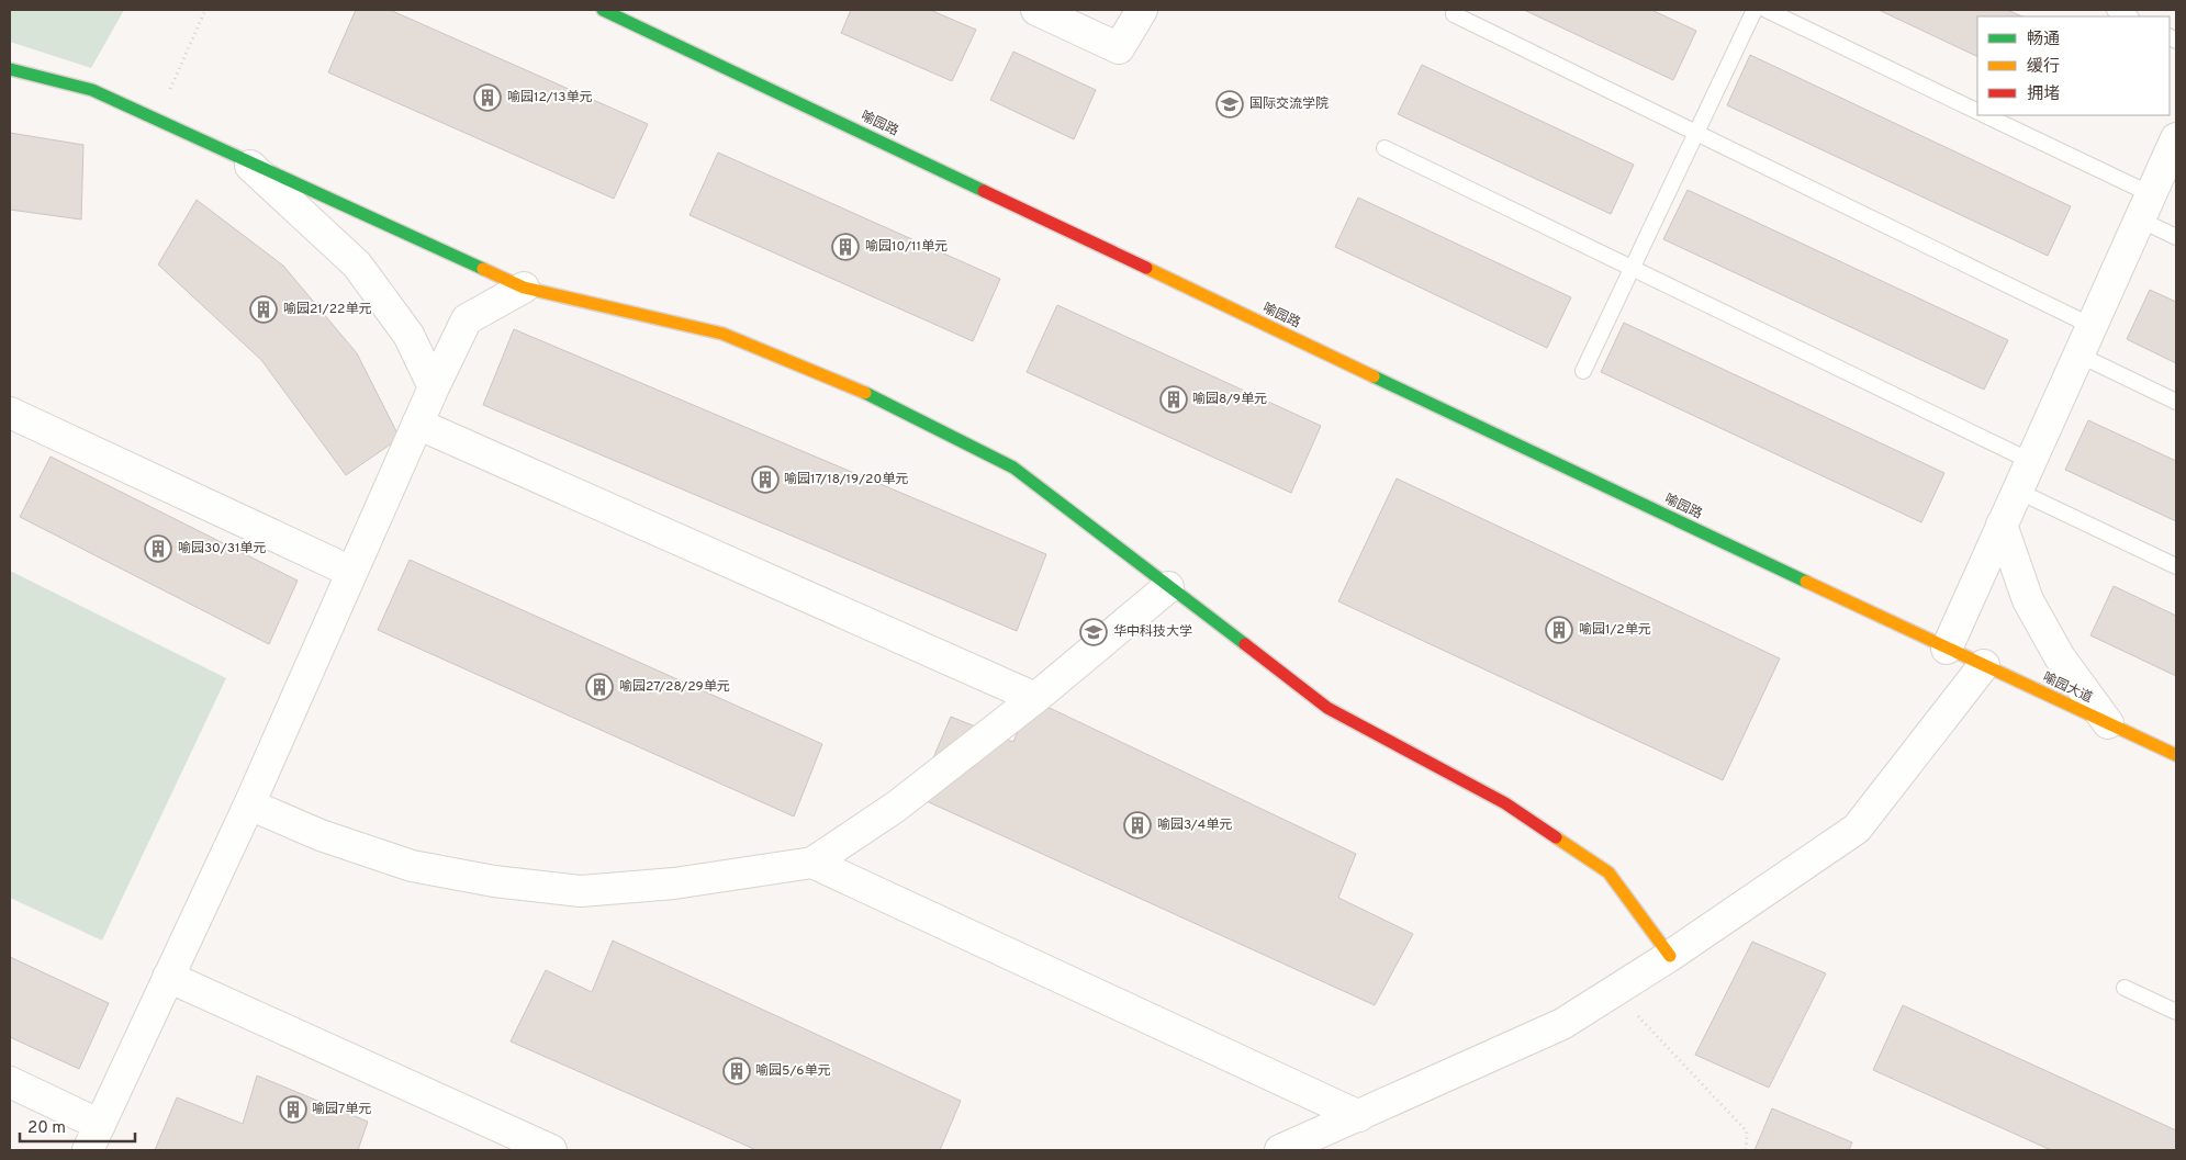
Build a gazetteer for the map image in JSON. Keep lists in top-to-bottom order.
{
  "streets": {
    "street": ["喻园路", "喻园大道"]
  },
  "crossings": [
    ["喻园路", "喻园大道"]
  ],
  "places": {
    "building": [
      "喻园12/13单元",
      "喻园10/11单元",
      "喻园21/22单元",
      "喻园8/9单元",
      "喻园17/18/19/20单元",
      "喻园30/31单元",
      "喻园1/2单元",
      "喻园27/28/29单元",
      "喻园3/4单元",
      "喻园5/6单元",
      "喻园7单元"
    ],
    "school or university": ["国际交流学院", "华中科技大学"]
  },
  "legend": ["畅通", "缓行", "拥堵"],
  "scale_bar": "20 m"
}
